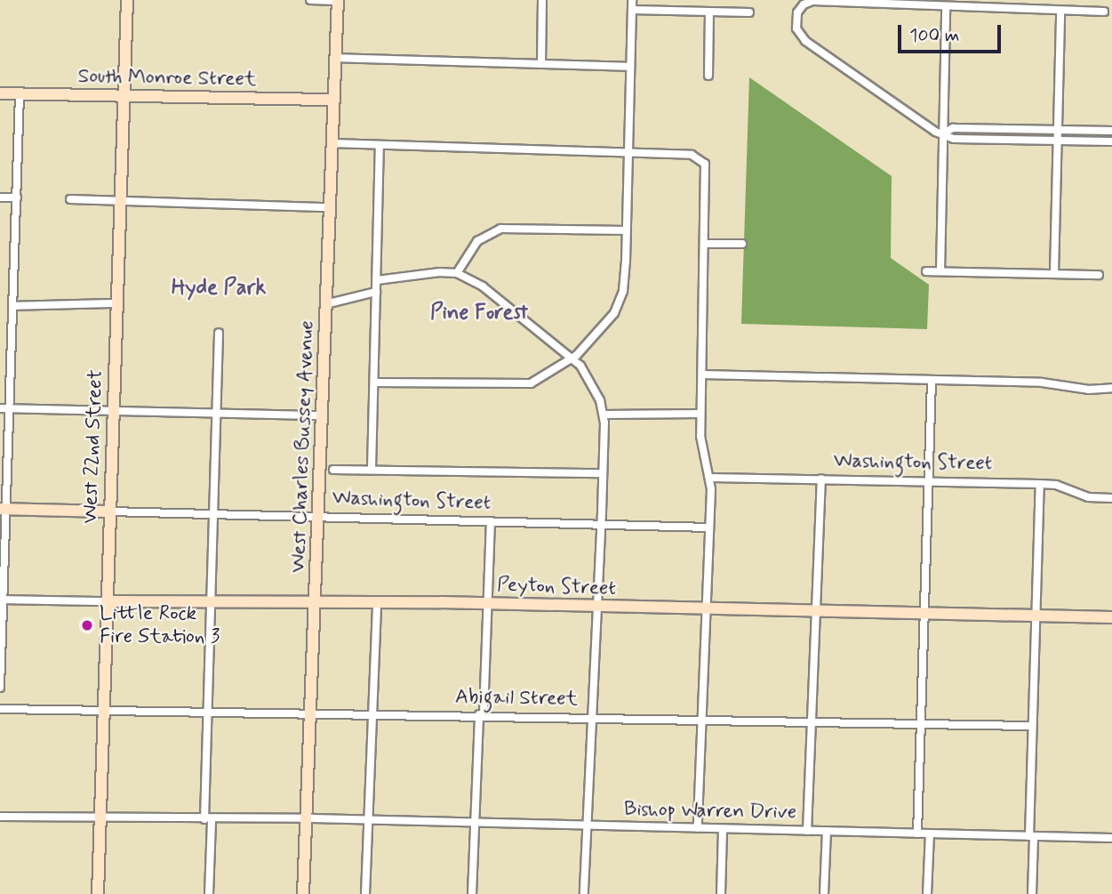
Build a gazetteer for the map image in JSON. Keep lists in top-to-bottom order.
{
  "streets": {
    "street": [
      "South Monroe Street",
      "West 22nd Street",
      "West Charles Bussey Avenue",
      "Washington Street",
      "Peyton Street",
      "Abigail Street",
      "Bishop Warren Drive"
    ]
  },
  "crossings": [
    ["South Monroe Street", "West 22nd Street"],
    ["South Monroe Street", "West Charles Bussey Avenue"],
    ["West 22nd Street", "Washington Street"],
    ["West 22nd Street", "Peyton Street"],
    ["West 22nd Street", "Abigail Street"],
    ["West 22nd Street", "Bishop Warren Drive"],
    ["West Charles Bussey Avenue", "Washington Street"],
    ["West Charles Bussey Avenue", "Peyton Street"],
    ["West Charles Bussey Avenue", "Abigail Street"],
    ["West Charles Bussey Avenue", "Bishop Warren Drive"]
  ],
  "districts": ["Hyde Park", "Pine Forest"],
  "places": ["Little Rock Fire Station 3"],
  "scale_bar": "100 m"
}
